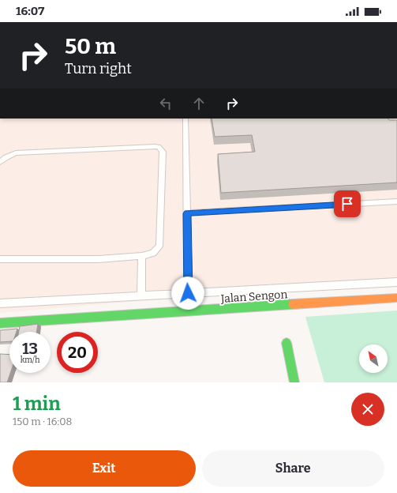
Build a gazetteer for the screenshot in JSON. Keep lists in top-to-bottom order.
{
  "streets": {
    "street": ["Jalan Sengon"]
  },
  "north": "top left",
  "page": {
    "status": "16:07",
    "turn": ["50 m", "Turn right"],
    "speed": "13 km/h",
    "limit": "20",
    "heading": ["1 min", "150 m · 16:08"],
    "buttons": ["Exit", "Share"]
  }
}
